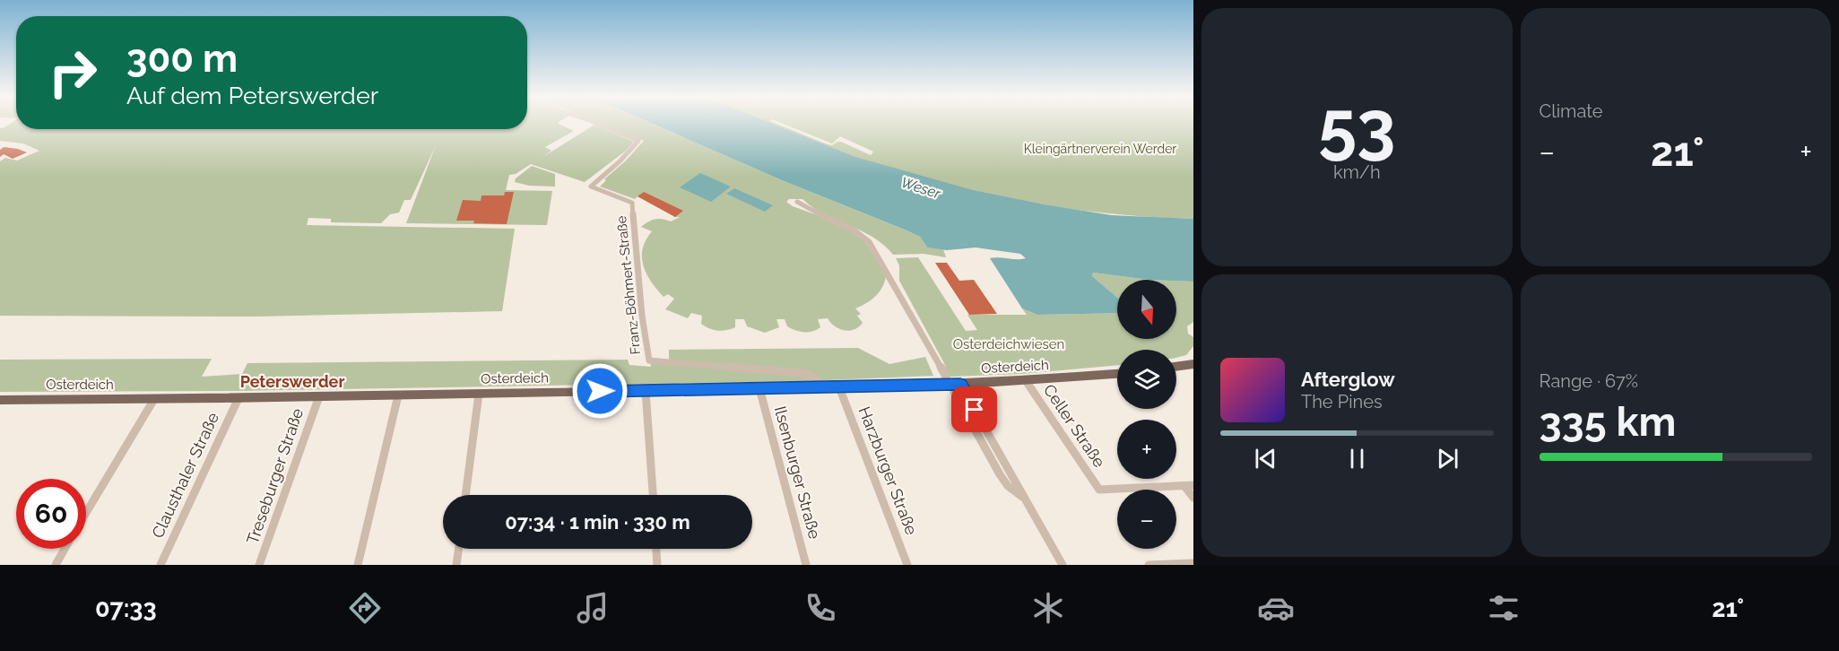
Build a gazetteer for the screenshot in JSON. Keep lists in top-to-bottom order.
{
  "streets": {
    "main road": ["Osterdeich"],
    "street": [
      "Franz-Böhmert-Straße",
      "Celler Straße",
      "Harzburger Straße",
      "Ilsenburger Straße",
      "Clausthaler Straße",
      "Treseburger Straße"
    ]
  },
  "crossings": [
    ["Franz-Böhmert-Straße", "Osterdeich"],
    ["Osterdeich", "Celler Straße"],
    ["Osterdeich", "Harzburger Straße"],
    ["Osterdeich", "Ilsenburger Straße"],
    ["Osterdeich", "Clausthaler Straße"],
    ["Osterdeich", "Treseburger Straße"]
  ],
  "districts": ["Peterswerder"],
  "water": ["Weser"],
  "parks": ["Kleingärtnerverein Werder", "Osterdeichwiesen"],
  "north": "bottom",
  "page": {
    "tile": [
      ["53", "km/h"],
      "Climate",
      ["Range · 67%", "335 km"]
    ],
    "turn": ["300 m", "Auf dem Peterswerder"],
    "heat": ["−", "21°", "+"],
    "map_buttons": ["+", "−"],
    "song": ["Afterglow", "The Pines"],
    "limit": "60",
    "trip": "07:34 · 1 min · 330 m",
    "tabs": ["07:33", "21°"]
  }
}
